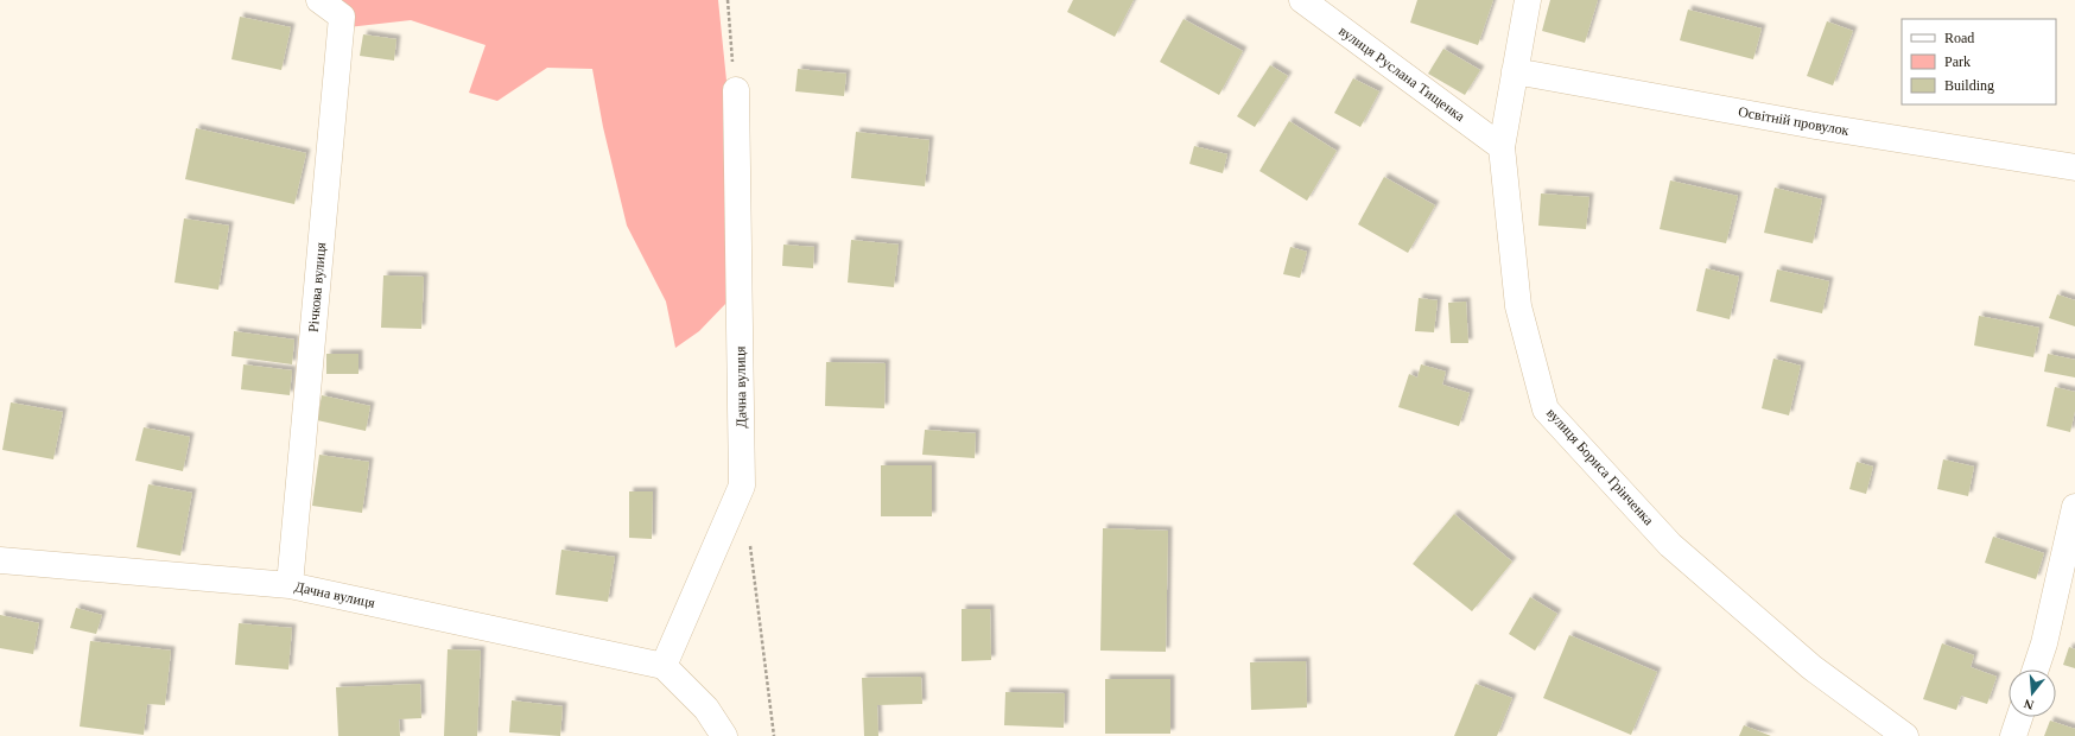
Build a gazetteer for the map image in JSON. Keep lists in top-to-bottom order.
{
  "streets": {
    "street": [
      "вулиця Руслана Тищенка",
      "Освітній провулок",
      "Річкова вулиця",
      "Дачна вулиця",
      "вулиця Бориса Грінченка"
    ]
  },
  "crossings": [
    ["вулиця Руслана Тищенка", "вулиця Бориса Грінченка"],
    ["Освітній провулок", "вулиця Бориса Грінченка"],
    ["Річкова вулиця", "Дачна вулиця"]
  ],
  "legend": ["Road", "Park", "Building"],
  "north": "bottom"
}
